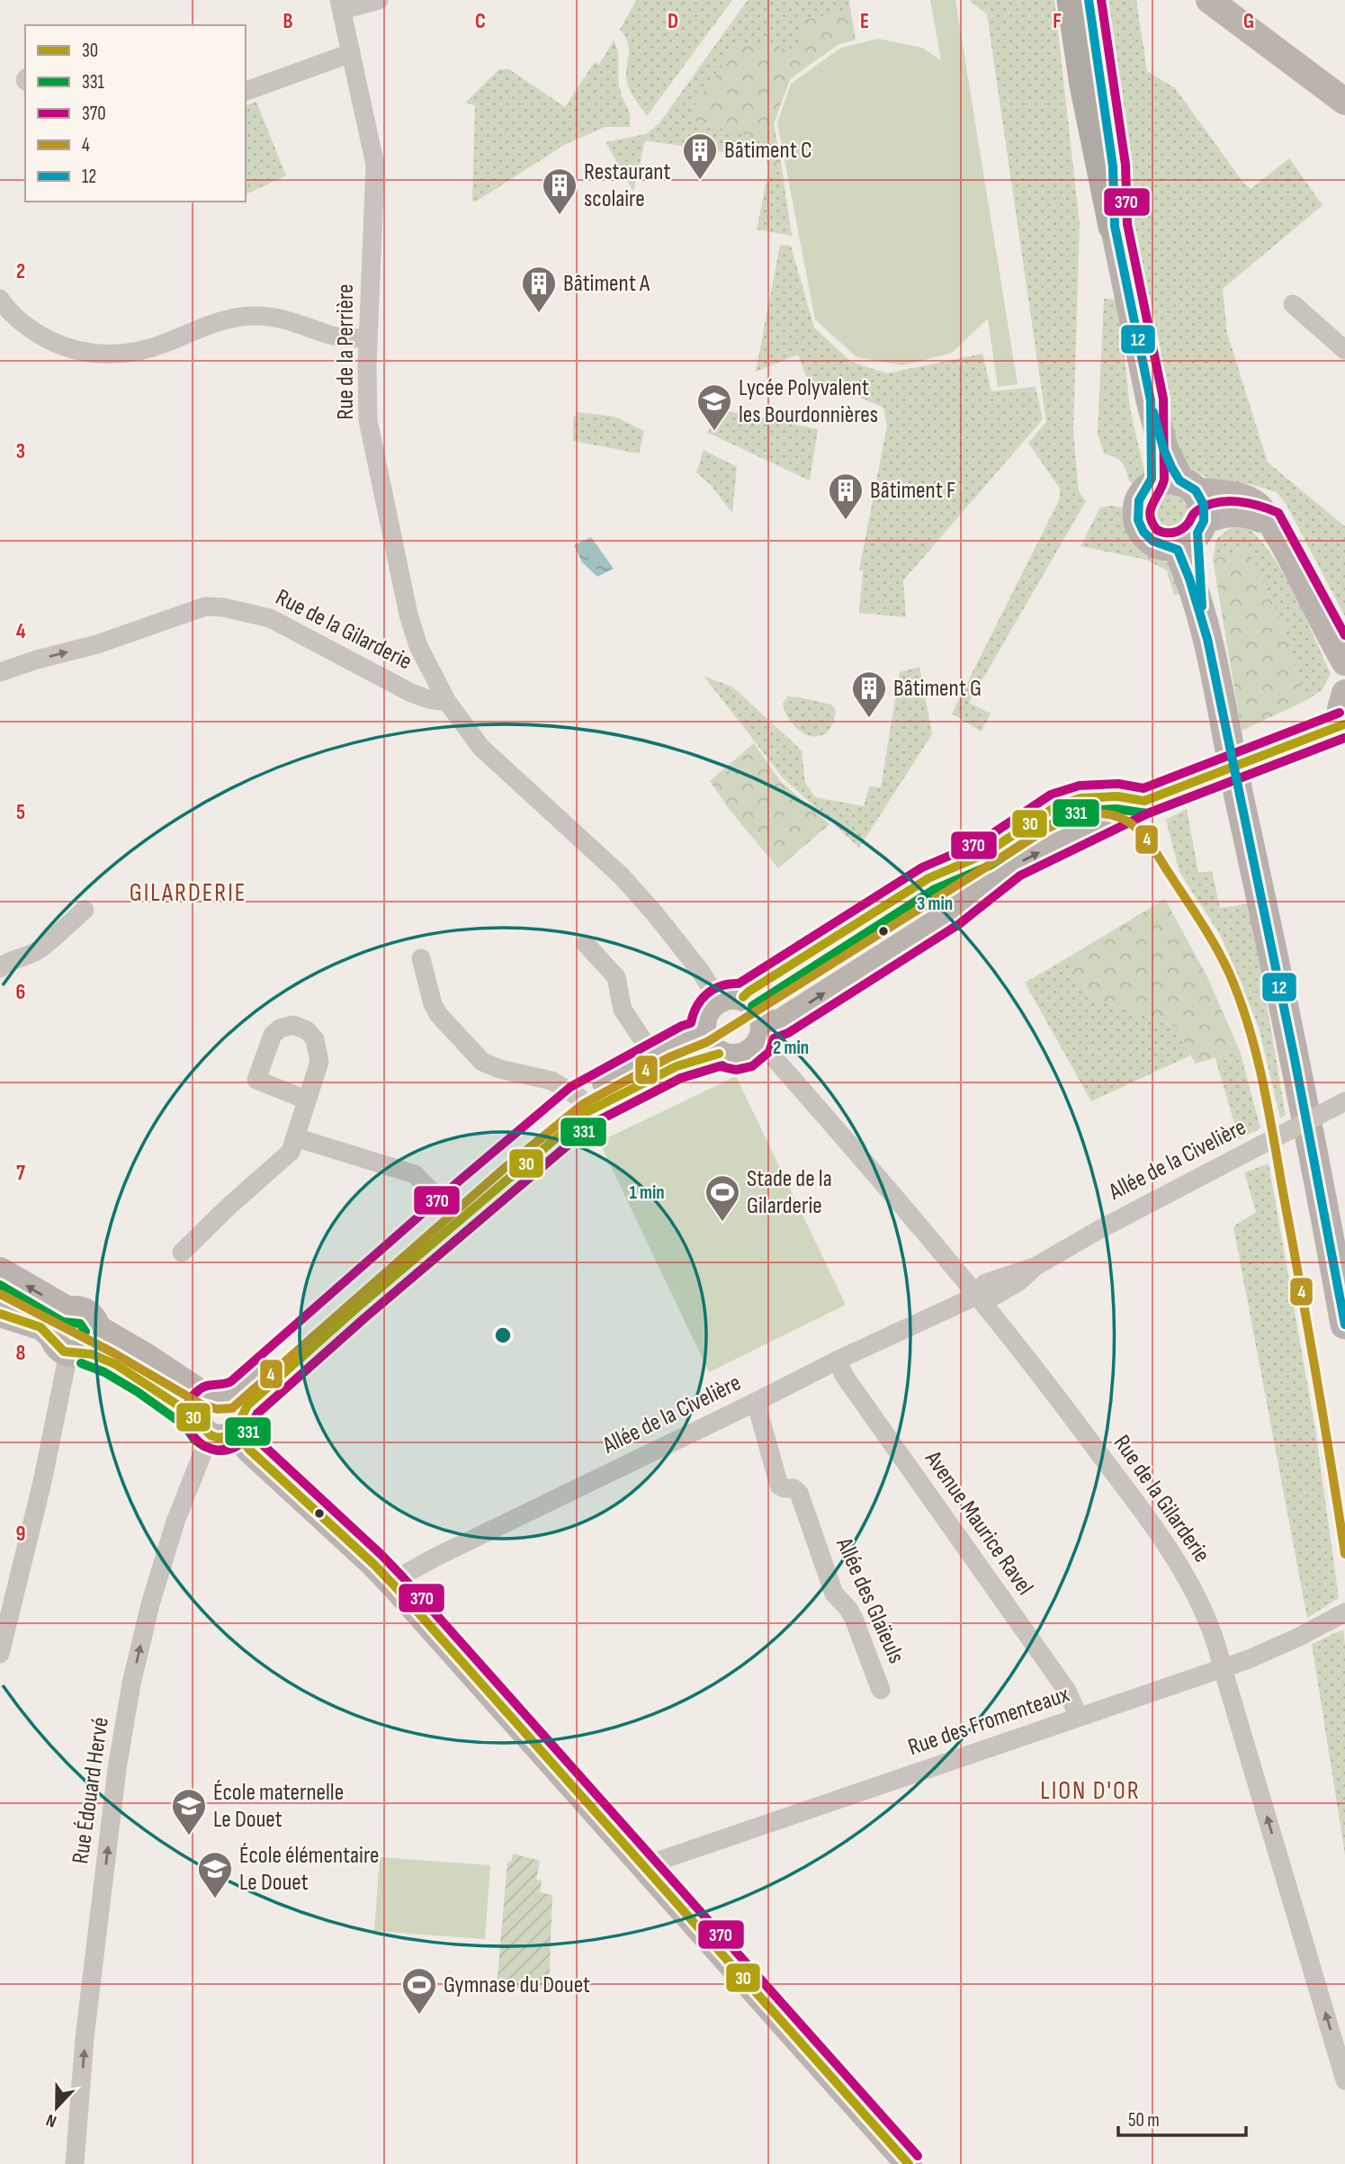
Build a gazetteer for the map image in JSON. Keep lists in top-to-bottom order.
{
  "streets": {
    "street": [
      "Rue de la Perrière",
      "Rue de la Gilarderie",
      "Allée de la Civelière",
      "Avenue Maurice Ravel",
      "Allée des Glaïeuls",
      "Rue des Fromenteaux",
      "Rue Édouard Hervé"
    ]
  },
  "crossings": [
    ["Rue de la Perrière", "Rue de la Gilarderie"],
    ["Rue de la Gilarderie", "Allée de la Civelière"],
    ["Rue de la Gilarderie", "Rue des Fromenteaux"],
    ["Allée de la Civelière", "Avenue Maurice Ravel"],
    ["Allée de la Civelière", "Allée des Glaïeuls"],
    ["Avenue Maurice Ravel", "Rue des Fromenteaux"]
  ],
  "districts": ["GILARDERIE", "LION D'OR"],
  "places": {
    "building": [
      "Bâtiment C",
      "Restaurant scolaire",
      "Bâtiment A",
      "Bâtiment F",
      "Bâtiment G"
    ],
    "school or university": ["Lycée Polyvalent les Bourdonnières", "École maternelle Le Douet", "École élémentaire Le Douet"],
    "sports": ["Stade de la Gilarderie", "Gymnase du Douet"]
  },
  "lines": [
    "transit line 370",
    "transit line 12",
    "transit line 30",
    "transit line 331",
    "transit line 4"
  ],
  "legend": [
    "30",
    "331",
    "370",
    "4",
    "12"
  ],
  "scale_bar": "50 m",
  "north": "bottom",
  "grid": {
    "columns": [
      "B",
      "C",
      "D",
      "E",
      "F",
      "G"
    ],
    "rows": [
      "2",
      "3",
      "4",
      "5",
      "6",
      "7",
      "8",
      "9"
    ]
  },
  "rings": ["3 min", "2 min", "1 min"]
}
